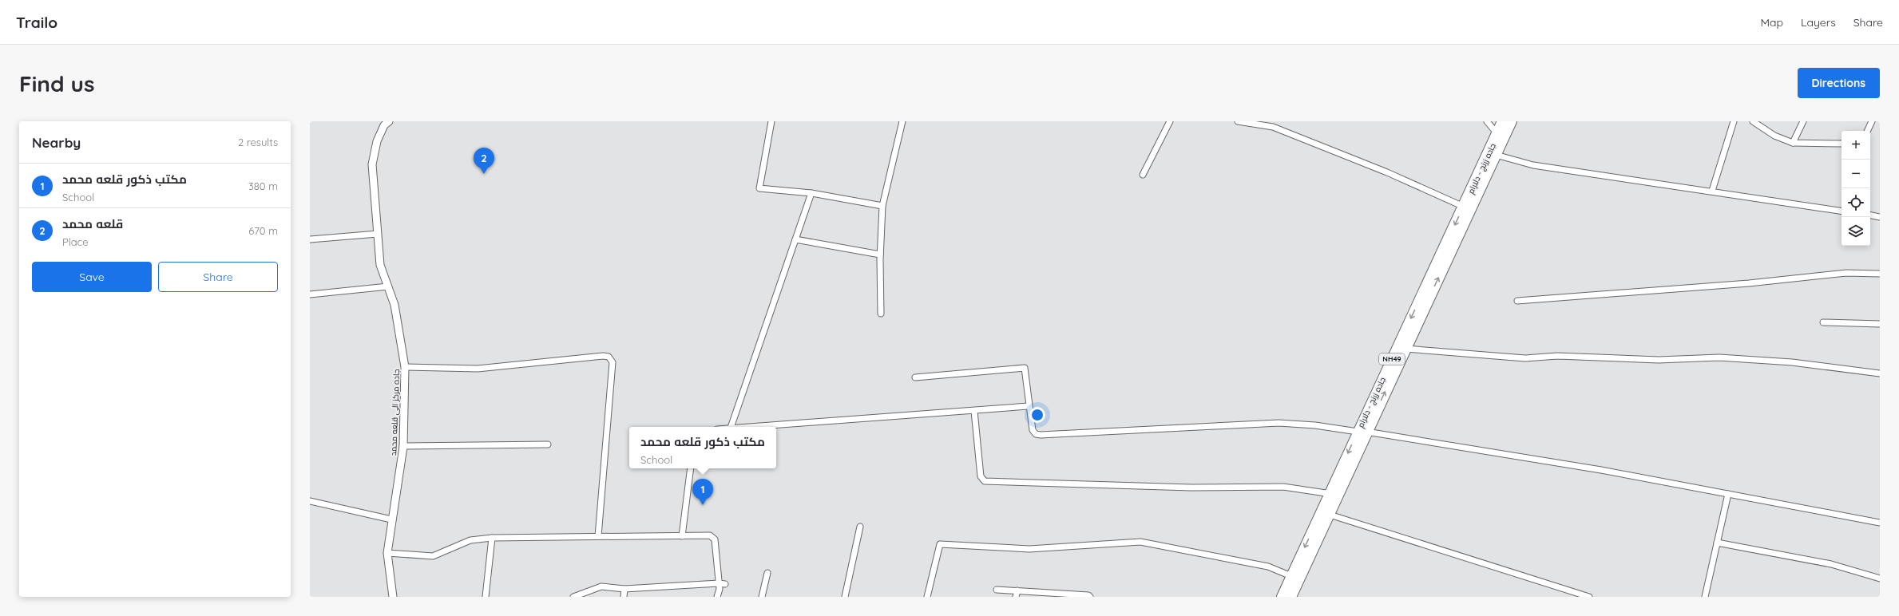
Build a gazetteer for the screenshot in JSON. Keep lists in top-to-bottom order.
{
  "streets": {
    "highway": ["جاده زرنج - دلارام", "NH49"],
    "street": ["جاده مرکز الی قلعه محمد"]
  },
  "page": {
    "header": "Trailo",
    "nav": ["Map", "Layers", "Share"],
    "buttons": [
      "Directions",
      ["Save", "Share"]
    ],
    "title": "Find us",
    "heading": ["Nearby", "2 results"],
    "map_buttons": ["+", "−"],
    "pins": ["2", "1"],
    "list": [
      {
        "mark": "1",
        "name": "مکتب ذکور قلعه محمد",
        "note": "School",
        "value": "380 m"
      },
      {
        "mark": "2",
        "name": "قلعه محمد",
        "note": "Place",
        "value": "670 m"
      }
    ],
    "popup": ["مکتب ذکور قلعه محمد", "School"]
  }
}
